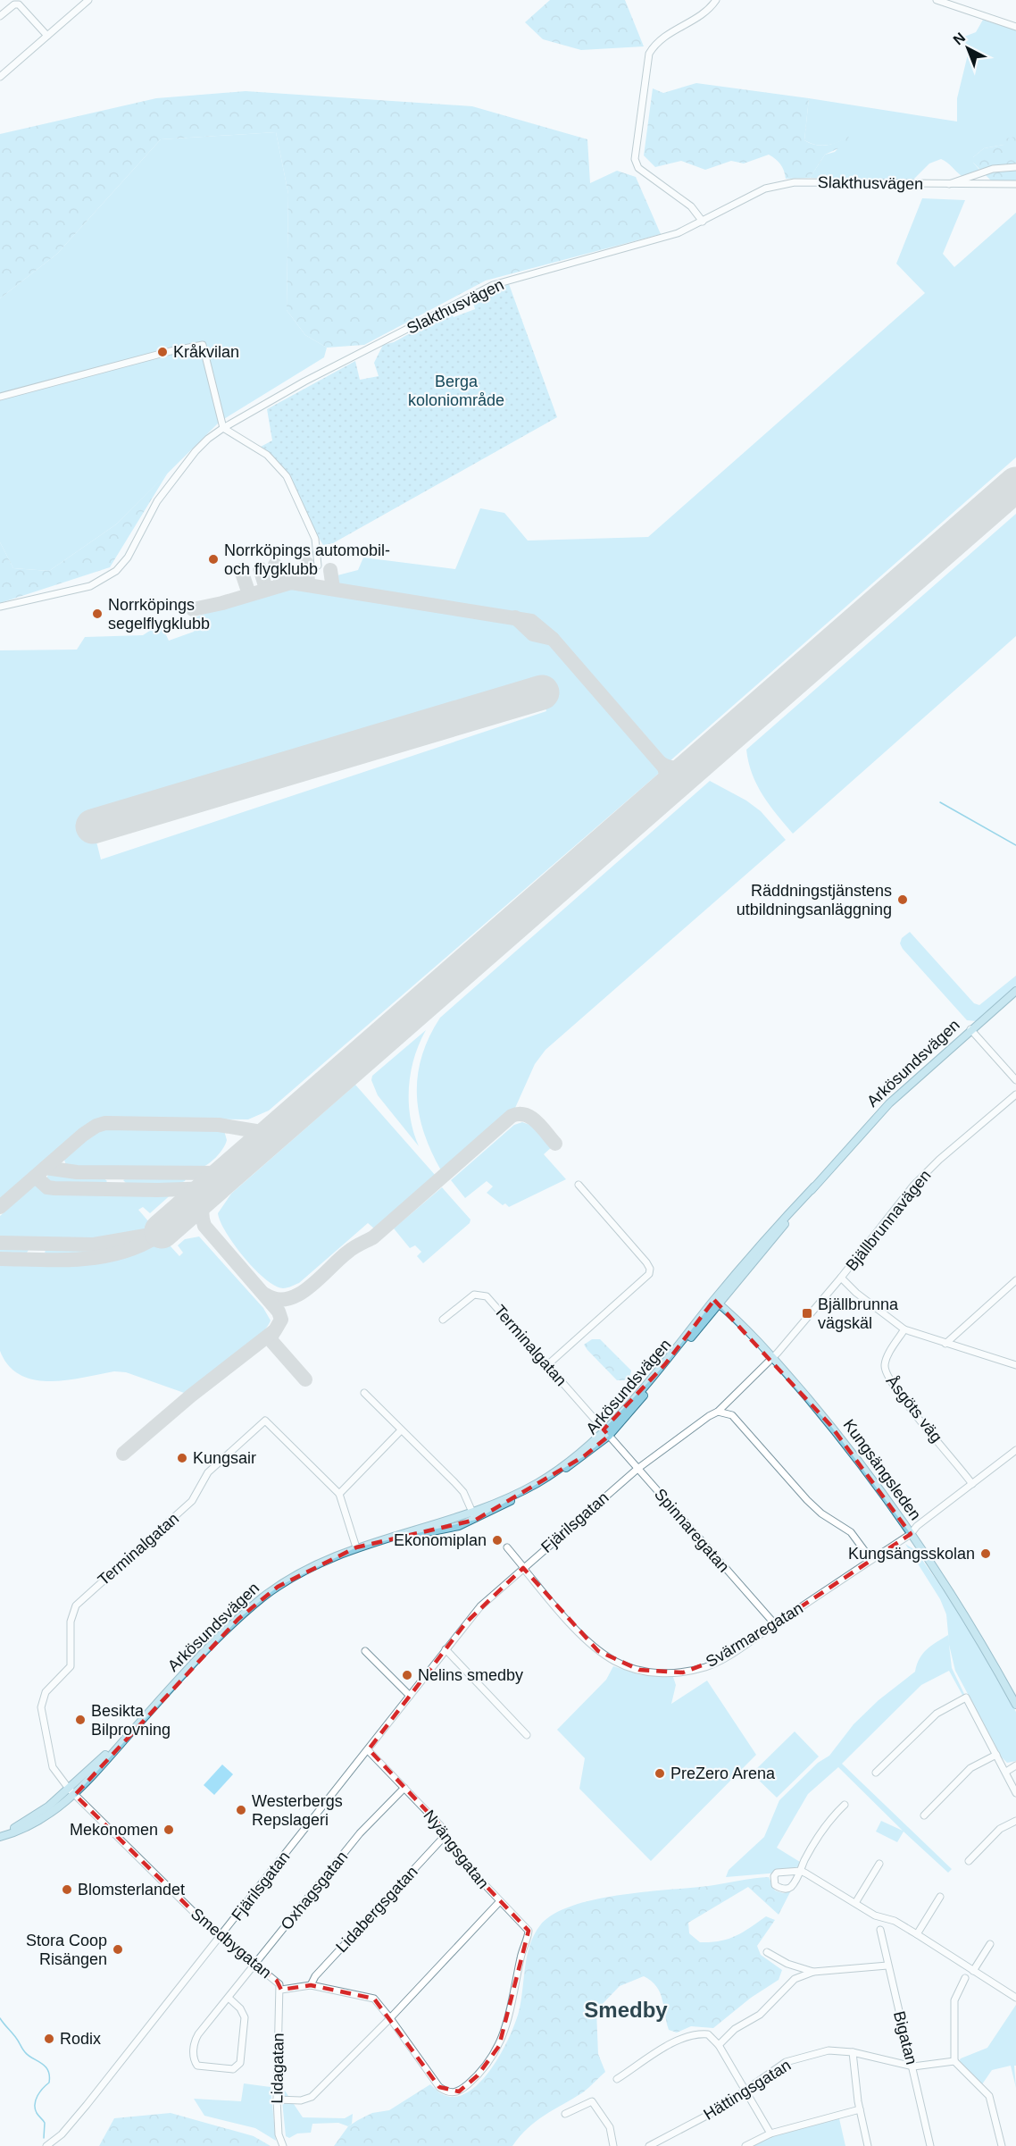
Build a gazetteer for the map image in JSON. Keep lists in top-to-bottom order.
{
  "streets": {
    "main road": ["Arkösundsvägen", "Kungsängsleden"],
    "street": [
      "Slakthusvägen",
      "Bjällbrunnavägen",
      "Terminalgatan",
      "Åsgöts väg",
      "Fjärilsgatan",
      "Spinnaregatan",
      "Svärmaregatan",
      "Nyängsgatan",
      "Oxhagsgatan",
      "Lidabergsgatan",
      "Smedbygatan",
      "Bigatan",
      "Lidagatan",
      "Hättingsgatan"
    ]
  },
  "crossings": [
    ["Arkösundsvägen", "Terminalgatan"],
    ["Arkösundsvägen", "Kungsängsleden"],
    ["Arkösundsvägen", "Spinnaregatan"],
    ["Arkösundsvägen", "Smedbygatan"],
    ["Bjällbrunnavägen", "Kungsängsleden"],
    ["Bjällbrunnavägen", "Fjärilsgatan"],
    ["Terminalgatan", "Spinnaregatan"],
    ["Terminalgatan", "Smedbygatan"],
    ["Åsgöts väg", "Svärmaregatan"],
    ["Kungsängsleden", "Fjärilsgatan"],
    ["Kungsängsleden", "Svärmaregatan"],
    ["Fjärilsgatan", "Spinnaregatan"],
    ["Fjärilsgatan", "Svärmaregatan"],
    ["Fjärilsgatan", "Nyängsgatan"],
    ["Fjärilsgatan", "Smedbygatan"],
    ["Spinnaregatan", "Svärmaregatan"],
    ["Nyängsgatan", "Oxhagsgatan"],
    ["Nyängsgatan", "Lidabergsgatan"],
    ["Nyängsgatan", "Smedbygatan"],
    ["Oxhagsgatan", "Smedbygatan"],
    ["Lidabergsgatan", "Smedbygatan"],
    ["Smedbygatan", "Lidagatan"],
    ["Bigatan", "Hättingsgatan"]
  ],
  "districts": ["Smedby"],
  "parks": ["Berga koloniområde"],
  "places": {
    "other": [
      "Kråkvilan",
      "Norrköpings automobil- och flygklubb",
      "Norrköpings segelflygklubb",
      "Räddningstjänstens utbildningsanläggning",
      "Kungsair",
      "Ekonomiplan",
      "Kungsängsskolan",
      "Nelins smedby",
      "Besikta Bilprovning",
      "PreZero Arena",
      "Westerbergs Repslageri",
      "Mekonomen",
      "Blomsterlandet",
      "Stora Coop Risängen",
      "Rodix"
    ],
    "transit": ["Bjällbrunna vägskäl"]
  },
  "north": "top left"
}
